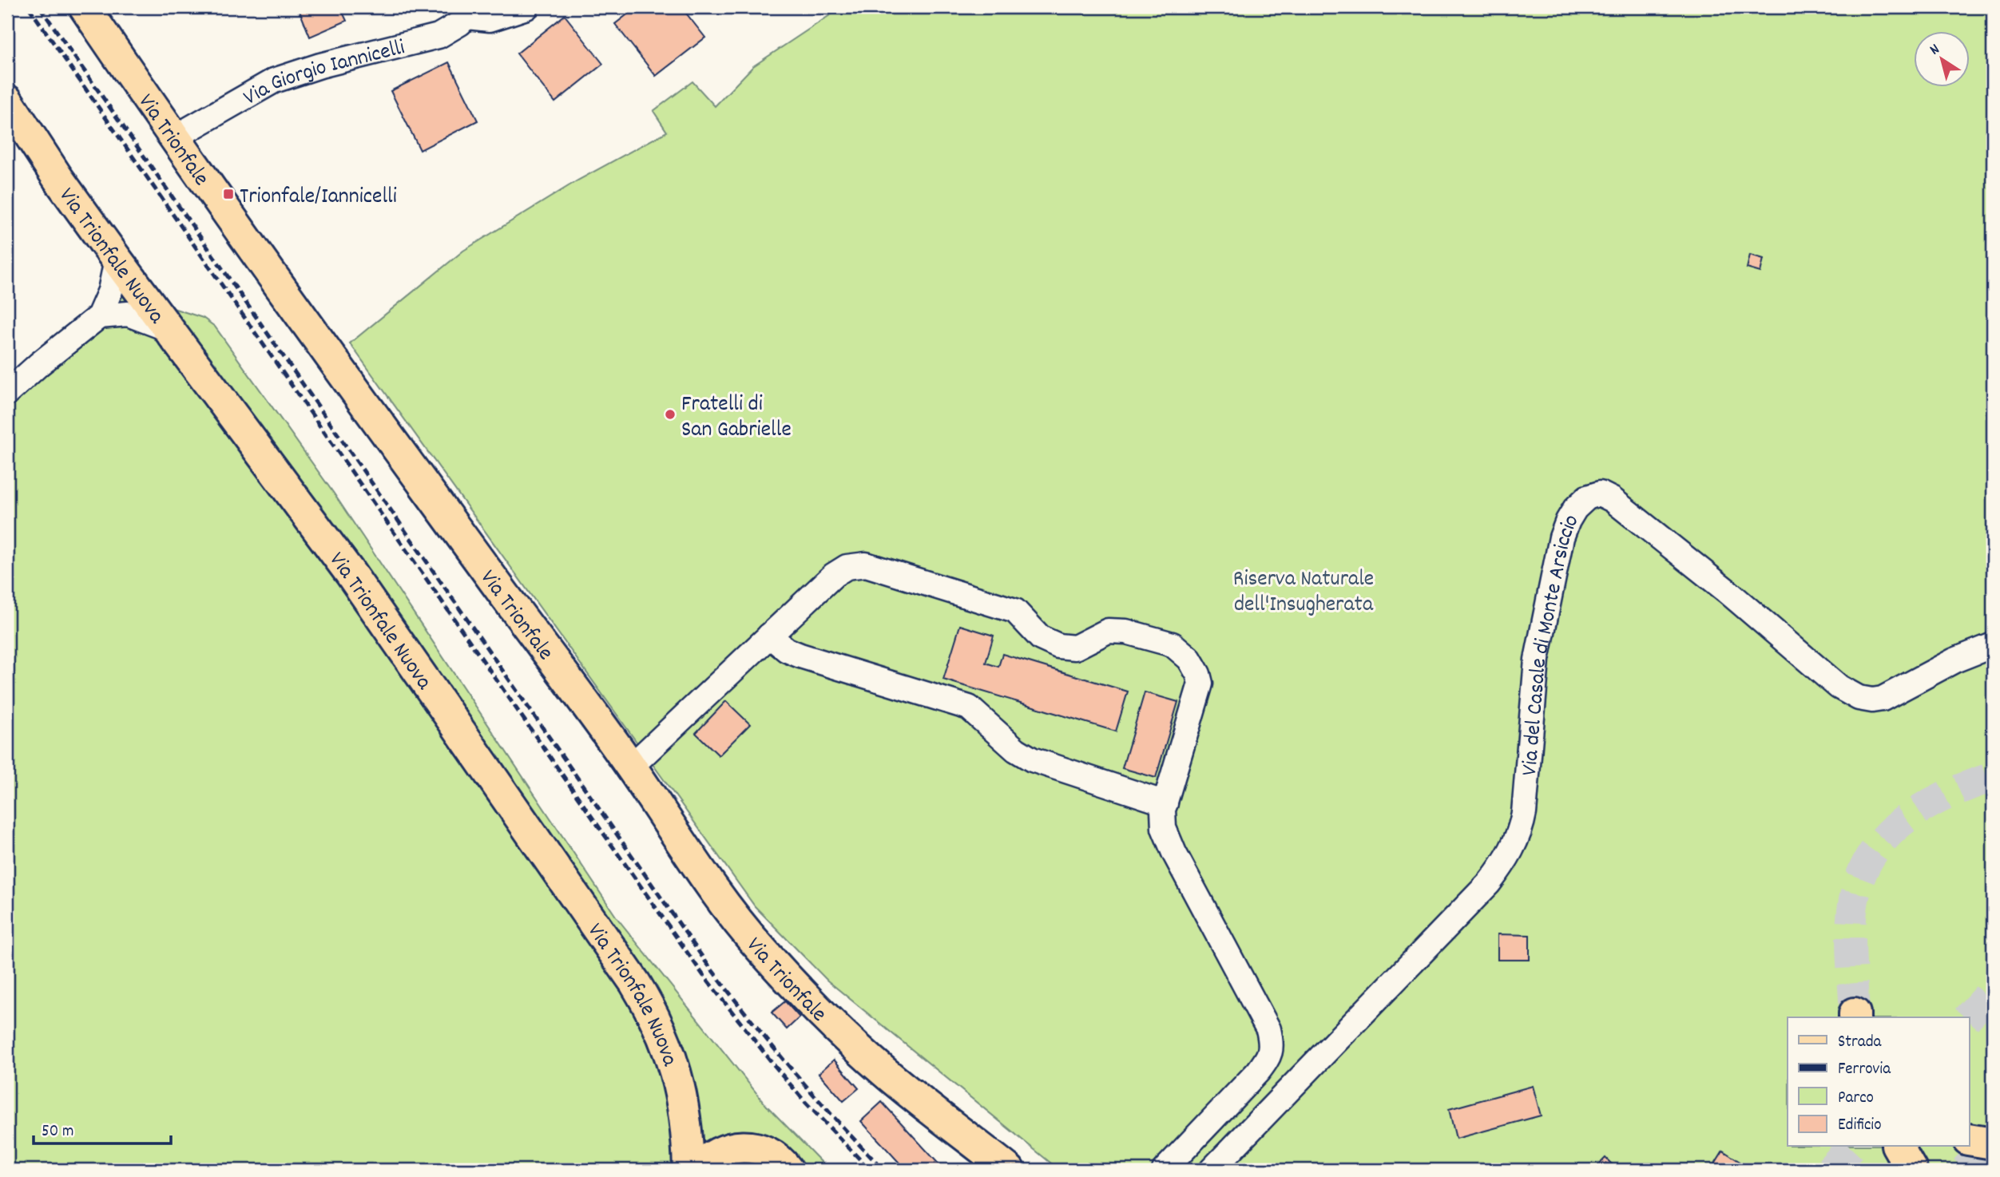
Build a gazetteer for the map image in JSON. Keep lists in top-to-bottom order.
{
  "streets": {
    "main road": ["Via Trionfale", "Via Trionfale Nuova"],
    "street": ["Via Giorgio Iannicelli", "Via del Casale di Monte Arsiccio"]
  },
  "crossings": [
    ["Via Giorgio Iannicelli", "Via Trionfale"]
  ],
  "parks": ["Riserva Naturale dell'Insugherata"],
  "places": {
    "transit": ["Trionfale/Iannicelli"],
    "other": ["Fratelli di San Gabrielle"]
  },
  "legend": [
    "Strada",
    "Ferrovia",
    "Parco",
    "Edificio"
  ],
  "scale_bar": "50 m",
  "north": "top left"
}
